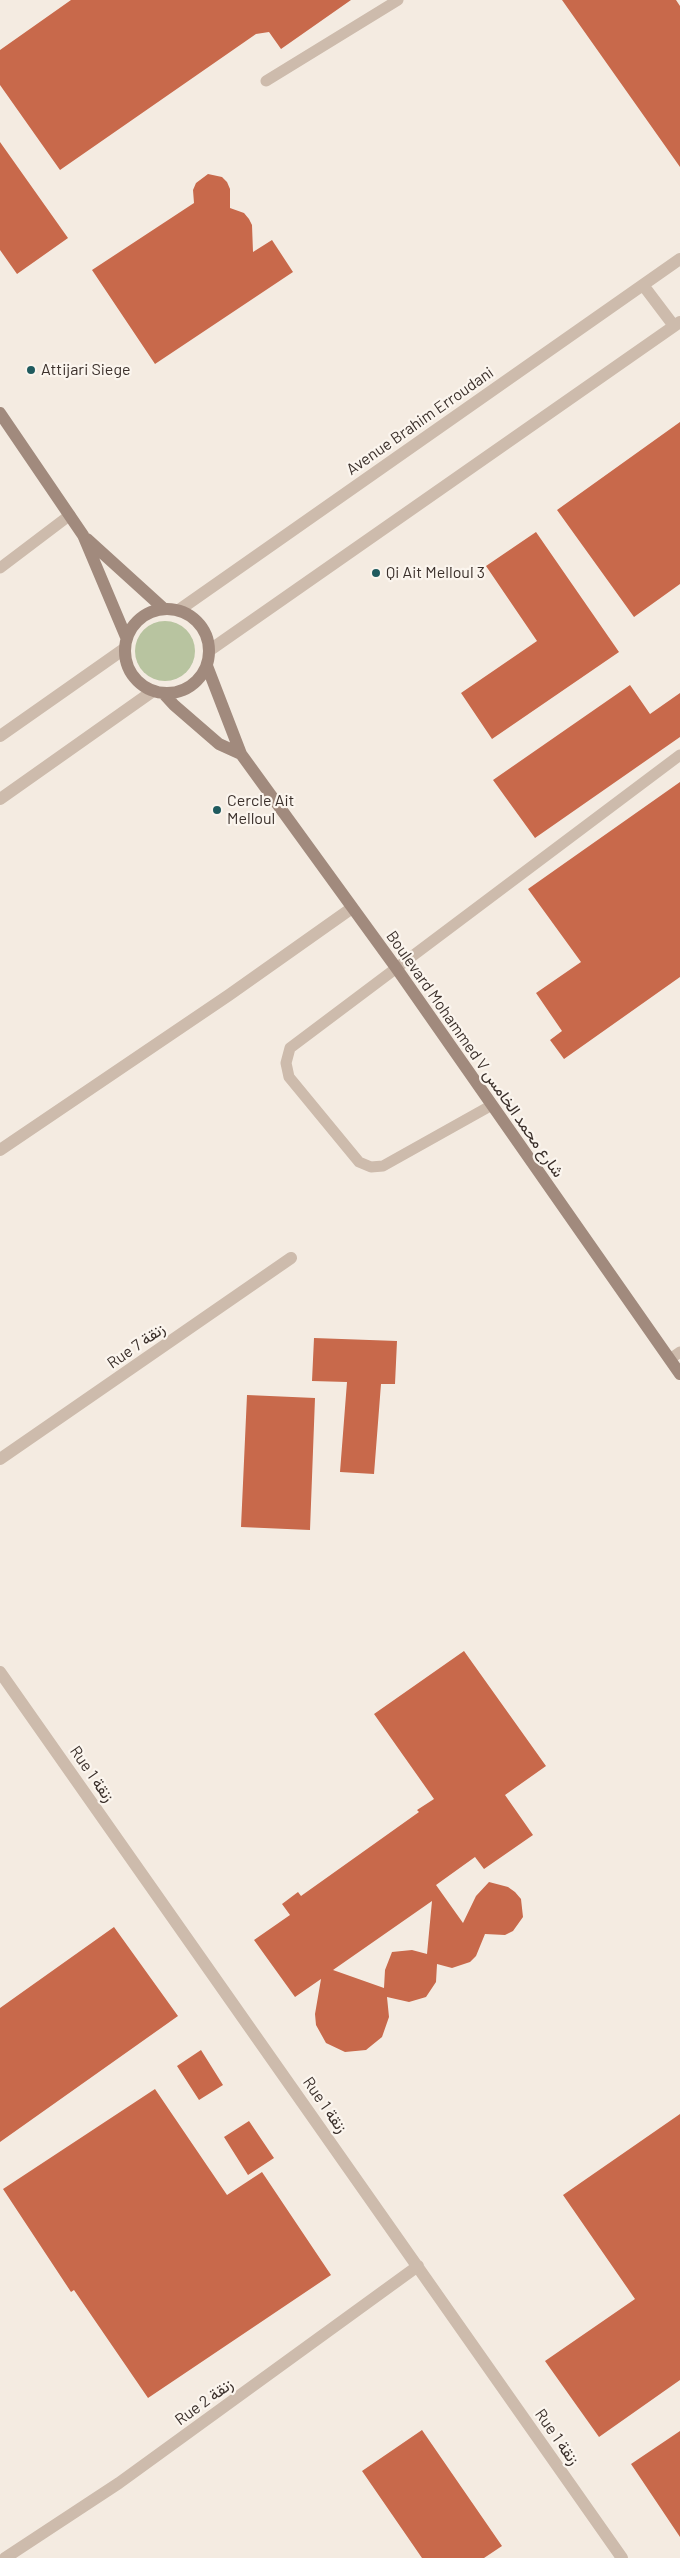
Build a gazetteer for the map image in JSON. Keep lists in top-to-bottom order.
{
  "streets": {
    "main road": ["Boulevard Mohammed V شارع محمد الخامس"],
    "street": [
      "Avenue Brahim Erroudani",
      "Rue 7 زنقة",
      "Rue 1 زنقة",
      "Rue 2 زنقة"
    ]
  },
  "crossings": [
    ["Avenue Brahim Erroudani", "Boulevard Mohammed V شارع محمد الخامس"],
    ["Rue 1 زنقة", "Rue 2 زنقة"]
  ],
  "places": ["Attijari Siege", "Qi Ait Melloul 3", "Cercle Ait Melloul"]
}
